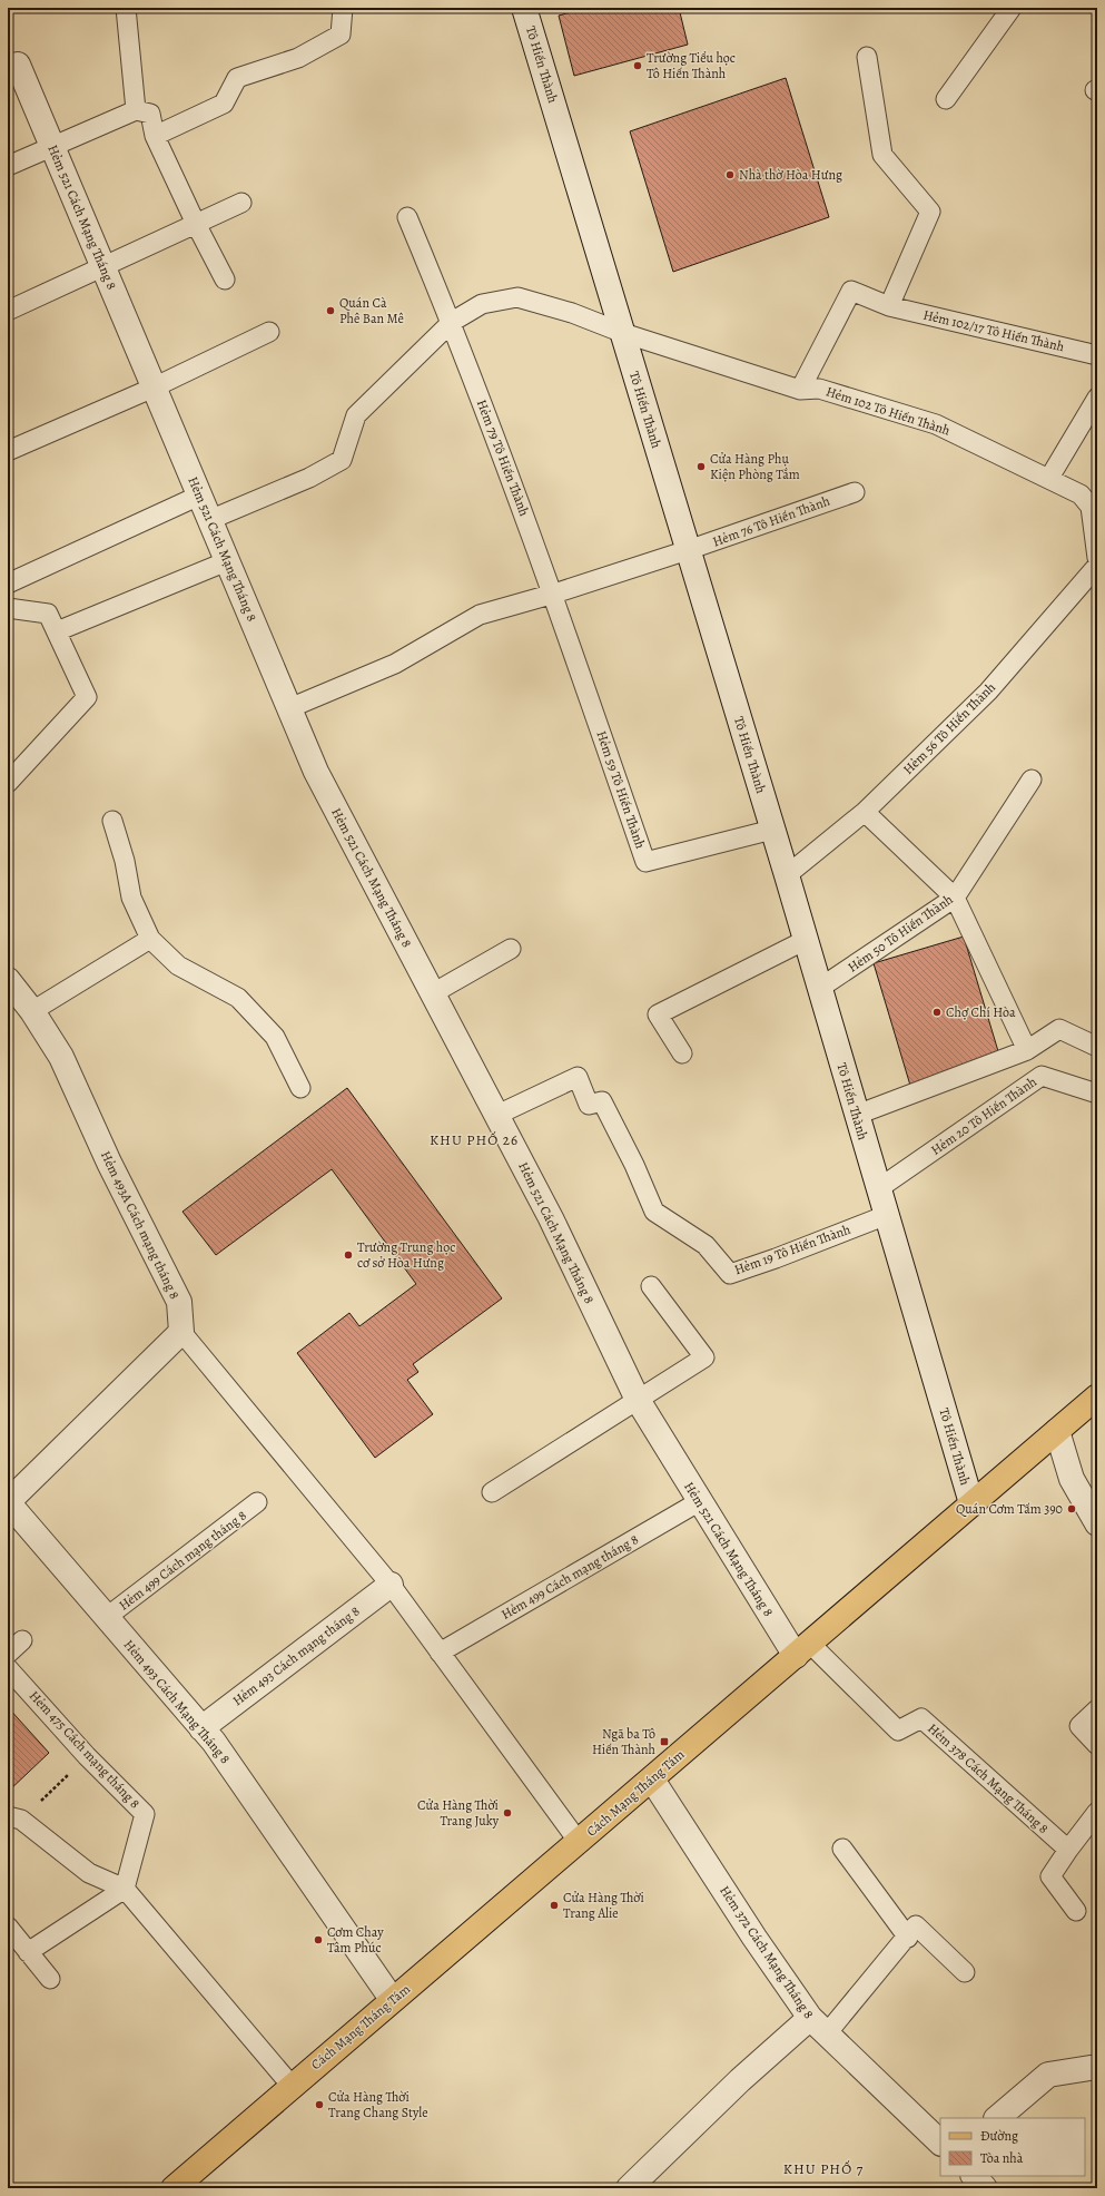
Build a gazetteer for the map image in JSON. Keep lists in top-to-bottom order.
{
  "streets": {
    "main road": ["Cách Mạng Tháng Tám"],
    "street": [
      "Tô Hiến Thành",
      "Hẻm 521 Cách Mạng Tháng 8",
      "Hẻm 493A Cách mạng tháng 8",
      "Hẻm 493 Cách mạng tháng 8",
      "Hẻm 493 Cách Mạng Tháng 8",
      "Hẻm 372 Cách Mạng Tháng 8"
    ],
    "lane": [
      "Hẻm 102/17 Tô Hiến Thành",
      "Hẻm 102 Tô Hiến Thành",
      "Hẻm 79 Tô Hiến Thành",
      "Hẻm 76 Tô Hiến Thành",
      "Hẻm 56 Tô Hiến Thành",
      "Hẻm 59 Tô Hiến Thành",
      "Hẻm 50 Tô Hiến Thành",
      "Hẻm 20 Tô Hiến Thành",
      "Hẻm 19 Tô Hiến Thành",
      "Hẻm 499 Cách mạng tháng 8",
      "Hẻm 475 Cách mạng tháng 8",
      "Hẻm 378 Cách Mạng Tháng 8"
    ]
  },
  "crossings": [
    ["Tô Hiến Thành", "Hẻm 102 Tô Hiến Thành"],
    ["Tô Hiến Thành", "Hẻm 76 Tô Hiến Thành"],
    ["Tô Hiến Thành", "Hẻm 56 Tô Hiến Thành"],
    ["Tô Hiến Thành", "Hẻm 59 Tô Hiến Thành"],
    ["Tô Hiến Thành", "Hẻm 50 Tô Hiến Thành"],
    ["Tô Hiến Thành", "Hẻm 20 Tô Hiến Thành"],
    ["Tô Hiến Thành", "Hẻm 19 Tô Hiến Thành"],
    ["Tô Hiến Thành", "Cách Mạng Tháng Tám"],
    ["Hẻm 521 Cách Mạng Tháng 8", "Hẻm 102 Tô Hiến Thành"],
    ["Hẻm 521 Cách Mạng Tháng 8", "Hẻm 19 Tô Hiến Thành"],
    ["Hẻm 521 Cách Mạng Tháng 8", "Hẻm 499 Cách mạng tháng 8"],
    ["Hẻm 521 Cách Mạng Tháng 8", "Hẻm 378 Cách Mạng Tháng 8"],
    ["Hẻm 521 Cách Mạng Tháng 8", "Cách Mạng Tháng Tám"],
    ["Hẻm 102/17 Tô Hiến Thành", "Hẻm 102 Tô Hiến Thành"],
    ["Hẻm 102 Tô Hiến Thành", "Hẻm 79 Tô Hiến Thành"],
    ["Hẻm 79 Tô Hiến Thành", "Hẻm 59 Tô Hiến Thành"],
    ["Hẻm 499 Cách mạng tháng 8", "Hẻm 493 Cách Mạng Tháng 8"],
    ["Hẻm 493 Cách mạng tháng 8", "Hẻm 493 Cách Mạng Tháng 8"],
    ["Hẻm 493 Cách Mạng Tháng 8", "Cách Mạng Tháng Tám"],
    ["Hẻm 378 Cách Mạng Tháng 8", "Cách Mạng Tháng Tám"],
    ["Cách Mạng Tháng Tám", "Hẻm 372 Cách Mạng Tháng 8"]
  ],
  "districts": ["KHU PHỐ 26", "KHU PHỐ 7"],
  "places": {
    "other": [
      "Trường Tiểu học Tô Hiến Thành",
      "Nhà thờ Hòa Hưng",
      "Quán Cà Phê Ban Mê",
      "Cửa Hàng Phụ Kiện Phòng Tắm",
      "Chợ Chí Hòa",
      "Trường Trung học cơ sở Hòa Hưng",
      "Quán Cơm Tấm 390",
      "Cửa Hàng Thời Trang Juky",
      "Cửa Hàng Thời Trang Alie",
      "Cơm Chay Tâm Phúc",
      "Cửa Hàng Thời Trang Chang Style"
    ],
    "transit": ["Ngã ba Tô Hiến Thành"]
  },
  "legend": ["Đường", "Tòa nhà"]
}
